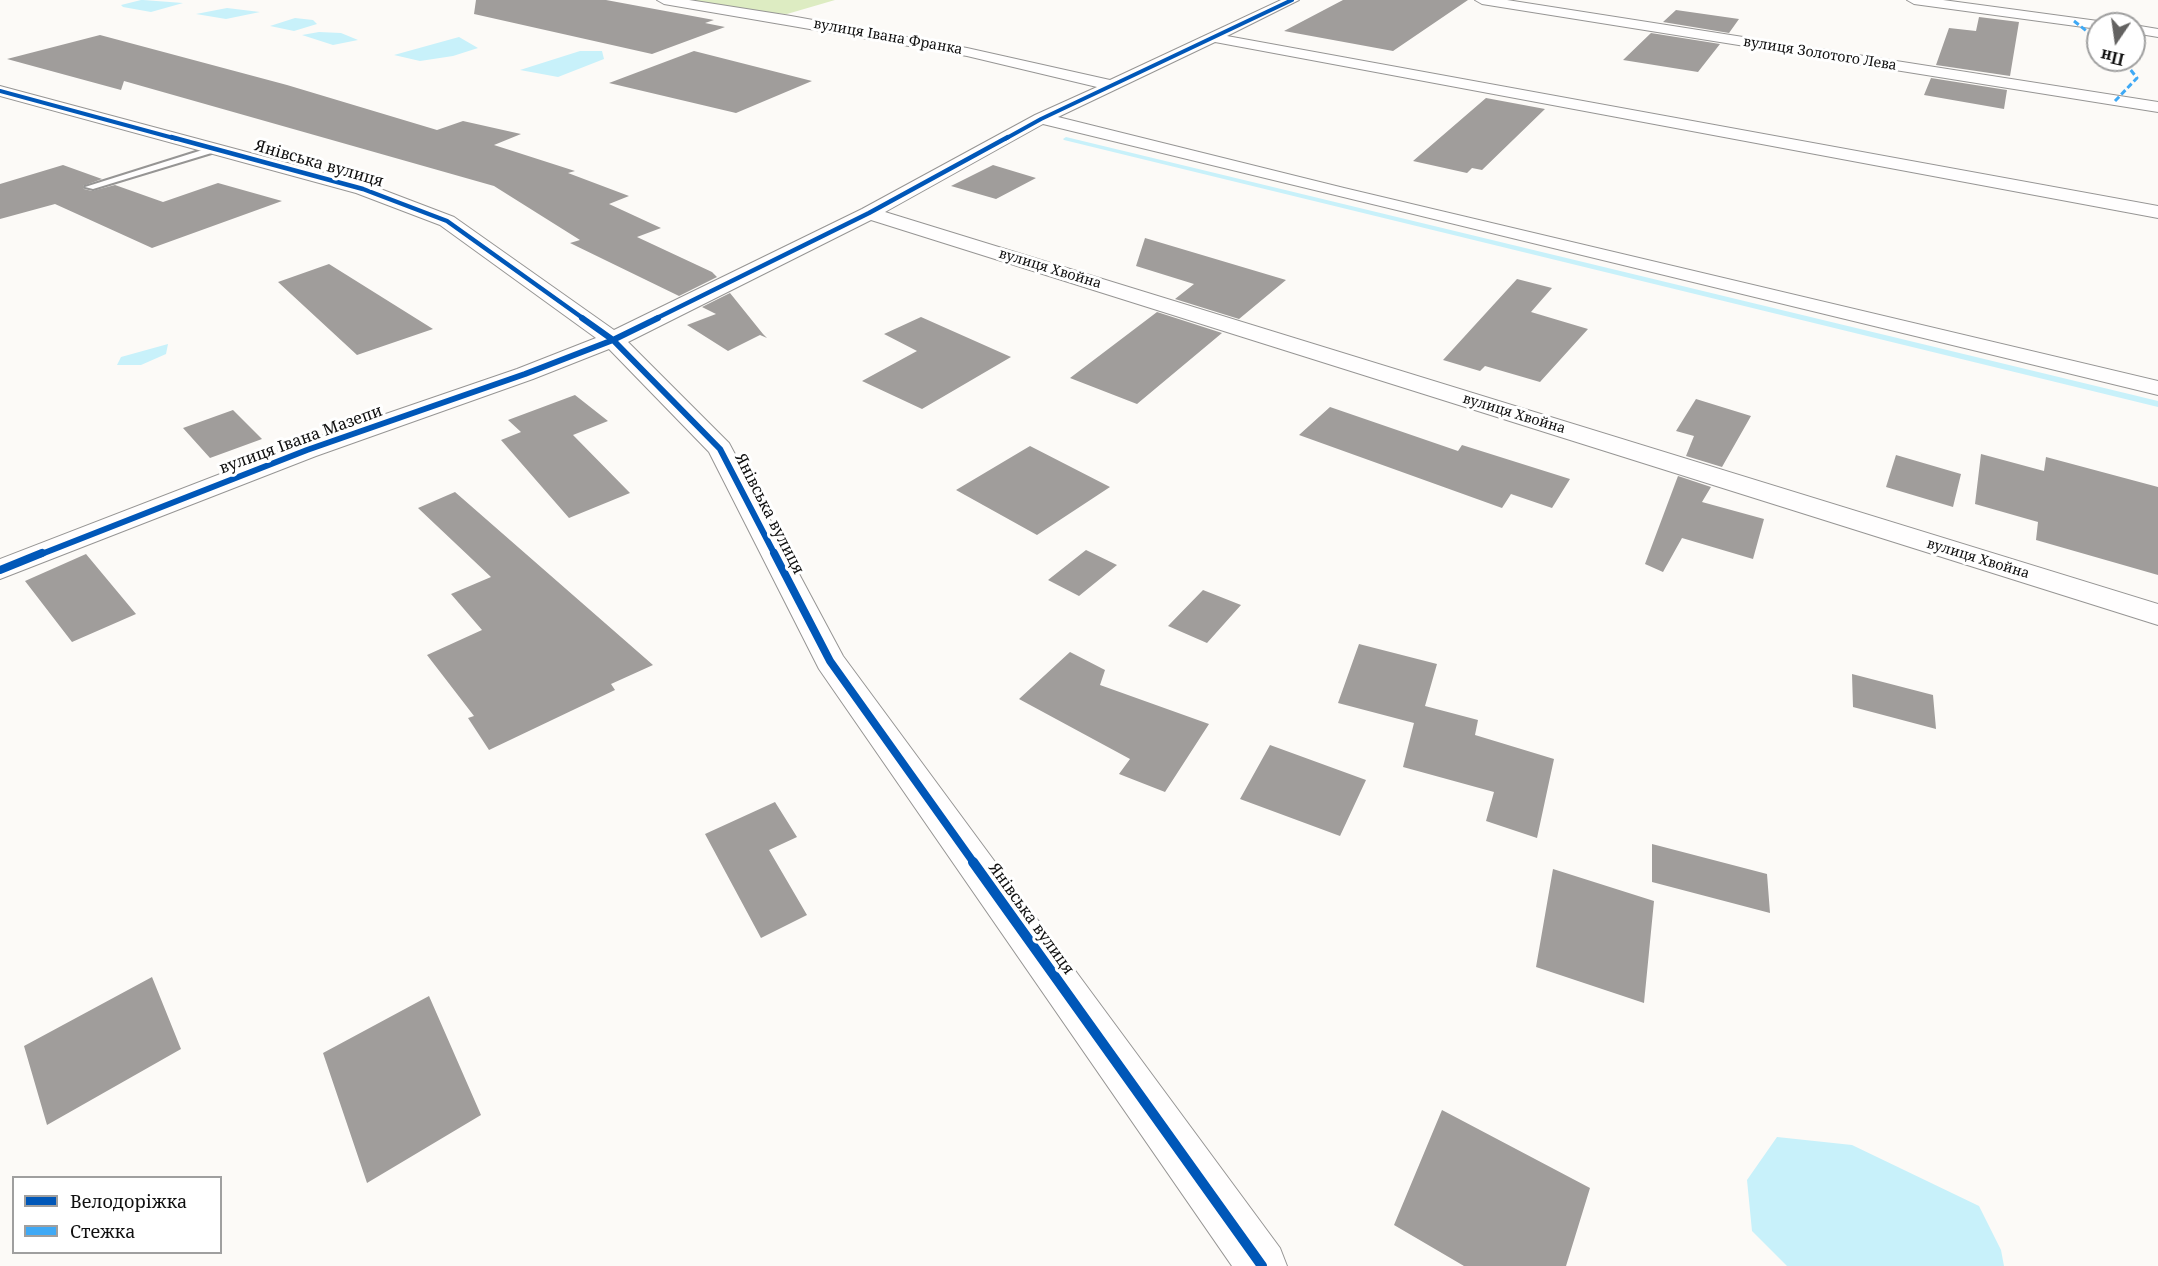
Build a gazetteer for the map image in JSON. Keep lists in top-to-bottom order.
{
  "streets": {
    "street": [
      "вулиця Івана Франка",
      "вулиця Золотого Лева",
      "Янівська вулиця",
      "вулиця Хвойна",
      "вулиця Івана Мазепи"
    ]
  },
  "crossings": [
    ["вулиця Івана Франка", "вулиця Івана Мазепи"],
    ["Янівська вулиця", "вулиця Івана Мазепи"],
    ["вулиця Хвойна", "вулиця Івана Мазепи"]
  ],
  "legend": ["Велодоріжка", "Стежка"],
  "north": "bottom"
}
